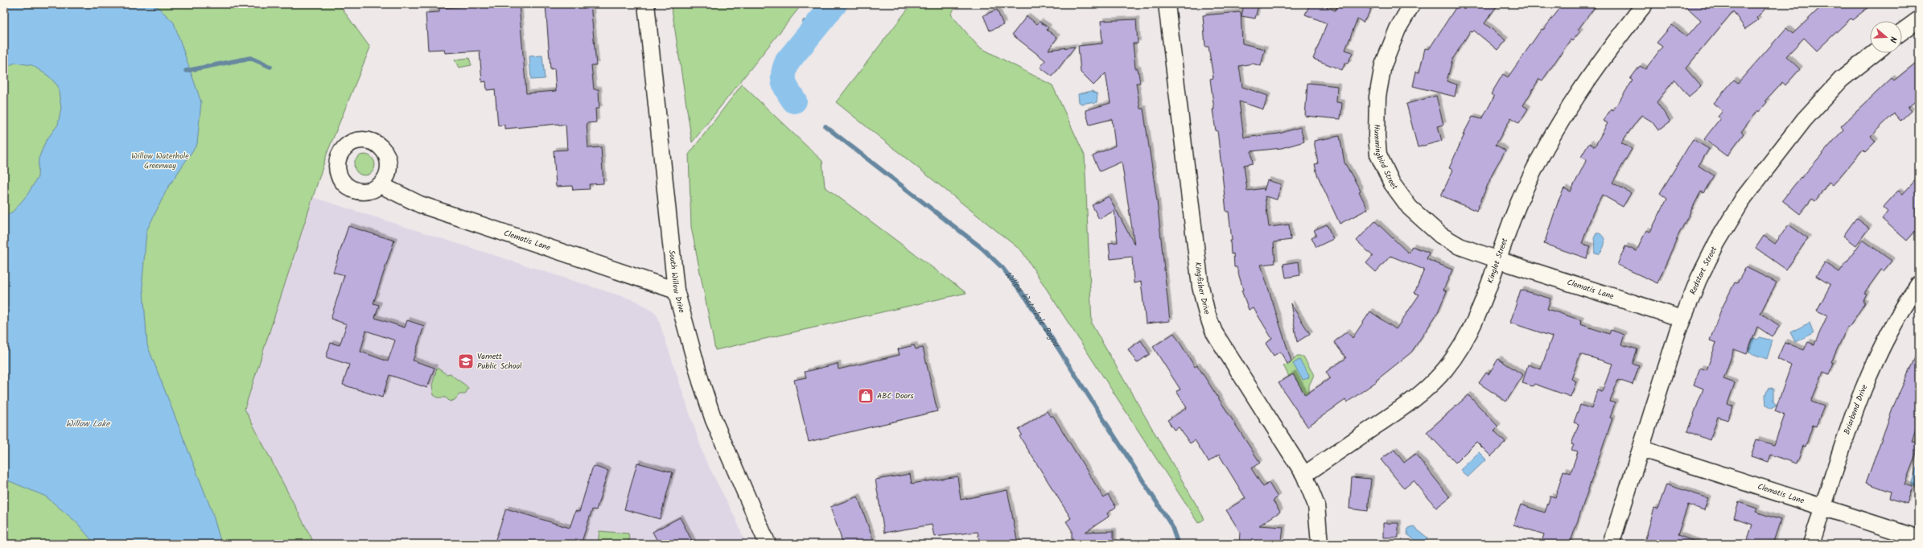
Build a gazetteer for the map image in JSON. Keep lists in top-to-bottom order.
{
  "streets": {
    "street": [
      "Hummingbird Street",
      "Clematis Lane",
      "Kinglet Street",
      "Redstart Street",
      "South Willow Drive",
      "Kingfisher Drive",
      "Briarbend Drive"
    ]
  },
  "crossings": [
    ["Hummingbird Street", "Clematis Lane"],
    ["Hummingbird Street", "Kinglet Street"],
    ["Clematis Lane", "Kinglet Street"],
    ["Clematis Lane", "Redstart Street"],
    ["Clematis Lane", "South Willow Drive"],
    ["Clematis Lane", "Briarbend Drive"],
    ["Kinglet Street", "Kingfisher Drive"]
  ],
  "water": ["Willow Waterhole Bayou", "Willow Lake"],
  "parks": ["Willow Waterhole Greenway"],
  "places": {
    "school or university": ["Varnett Public School"],
    "shop": ["ABC Doors"]
  },
  "north": "right"
}
